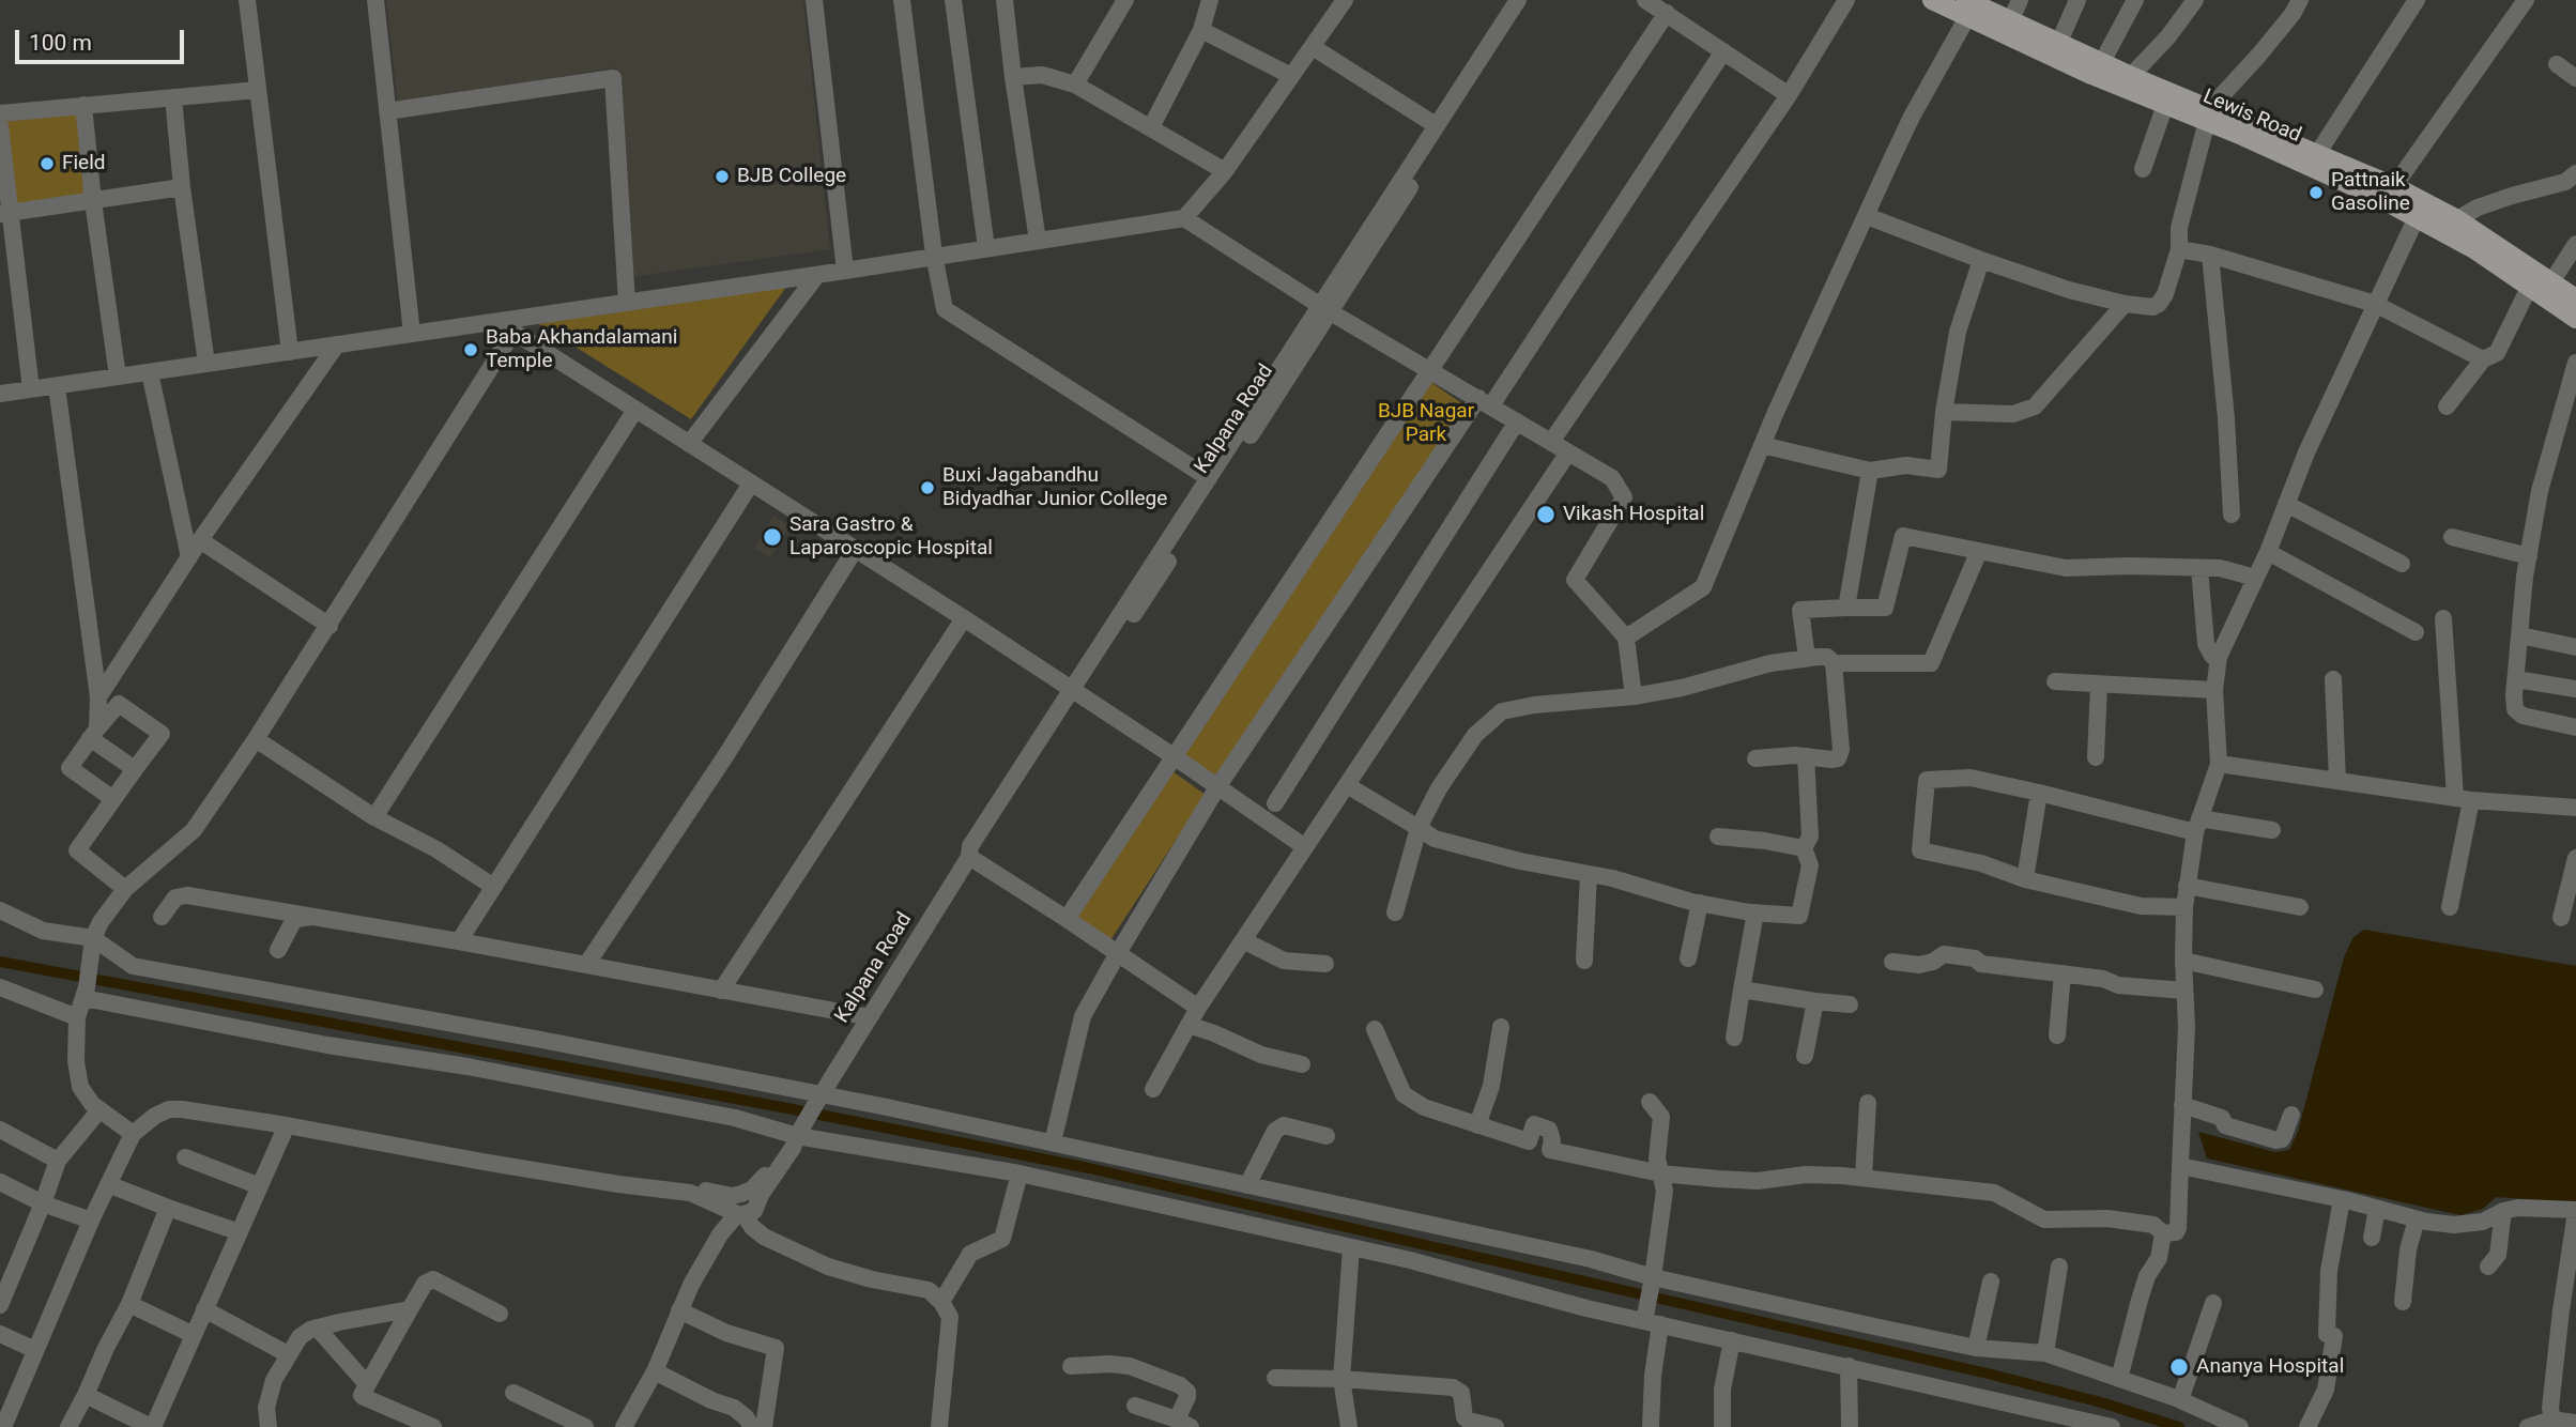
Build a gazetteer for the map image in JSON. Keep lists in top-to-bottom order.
{
  "streets": {
    "main road": ["Lewis Road"],
    "street": ["Kalpana Road"]
  },
  "parks": ["BJB Nagar Park"],
  "places": [
    "Field",
    "BJB College",
    "Pattnaik Gasoline",
    "Baba Akhandalamani Temple",
    "Buxi Jagabandhu Bidyadhar Junior College",
    "Vikash Hospital",
    "Sara Gastro & Laparoscopic Hospital",
    "Ananya Hospital"
  ],
  "scale_bar": "100 m"
}
